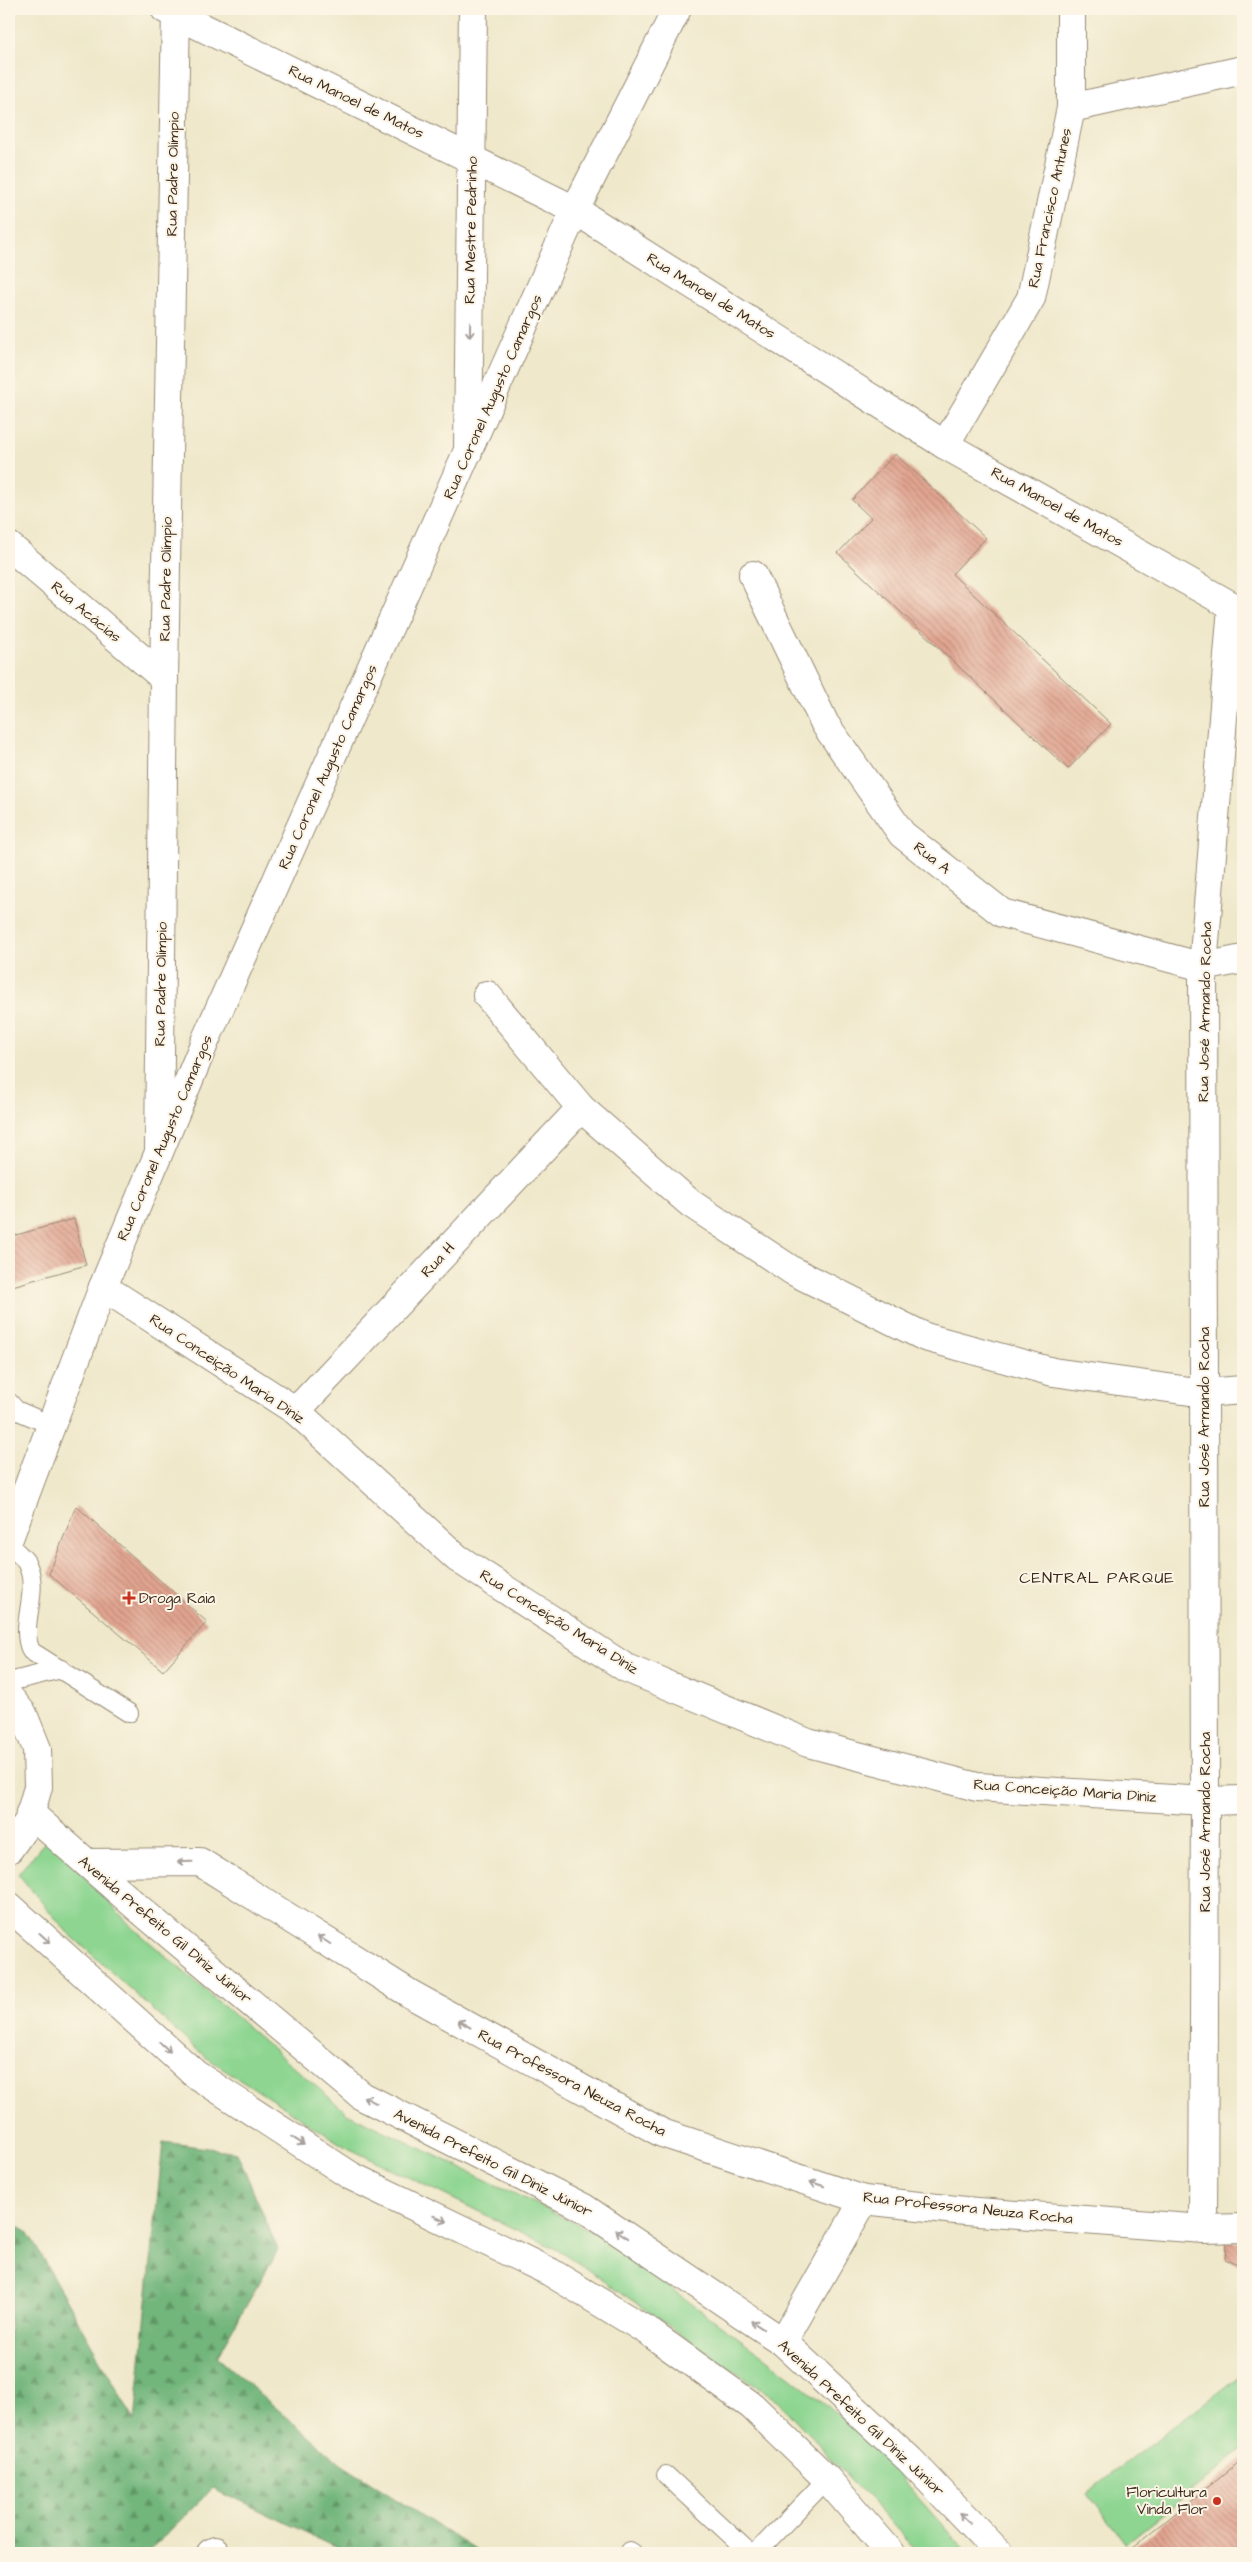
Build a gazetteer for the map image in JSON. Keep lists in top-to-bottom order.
{
  "streets": {
    "street": [
      "Rua Manoel de Matos",
      "Rua Padre Olímpio",
      "Rua Francisco Antunes",
      "Rua Mestre Pedrinho",
      "Rua Coronel Augusto Camargos",
      "Rua Acácias",
      "Rua A",
      "Rua José Armando Rocha",
      "Rua H",
      "Rua Conceição Maria Diniz",
      "Avenida Prefeito Gil Diniz Júnior",
      "Rua Professora Neuza Rocha"
    ]
  },
  "crossings": [
    ["Rua Manoel de Matos", "Rua Padre Olímpio"],
    ["Rua Manoel de Matos", "Rua Francisco Antunes"],
    ["Rua Manoel de Matos", "Rua Mestre Pedrinho"],
    ["Rua Manoel de Matos", "Rua Coronel Augusto Camargos"],
    ["Rua Manoel de Matos", "Rua José Armando Rocha"],
    ["Rua Padre Olímpio", "Rua Coronel Augusto Camargos"],
    ["Rua Padre Olímpio", "Rua Acácias"],
    ["Rua Mestre Pedrinho", "Rua Coronel Augusto Camargos"],
    ["Rua Coronel Augusto Camargos", "Rua Conceição Maria Diniz"],
    ["Rua A", "Rua José Armando Rocha"],
    ["Rua José Armando Rocha", "Rua Conceição Maria Diniz"],
    ["Rua José Armando Rocha", "Rua Professora Neuza Rocha"],
    ["Rua H", "Rua Conceição Maria Diniz"],
    ["Avenida Prefeito Gil Diniz Júnior", "Rua Professora Neuza Rocha"]
  ],
  "one_way": ["Rua Mestre Pedrinho"],
  "districts": ["CENTRAL PARQUE"],
  "places": {
    "health": ["Droga Raia"],
    "other": ["Floricultura Vinda Flor"]
  }
}
